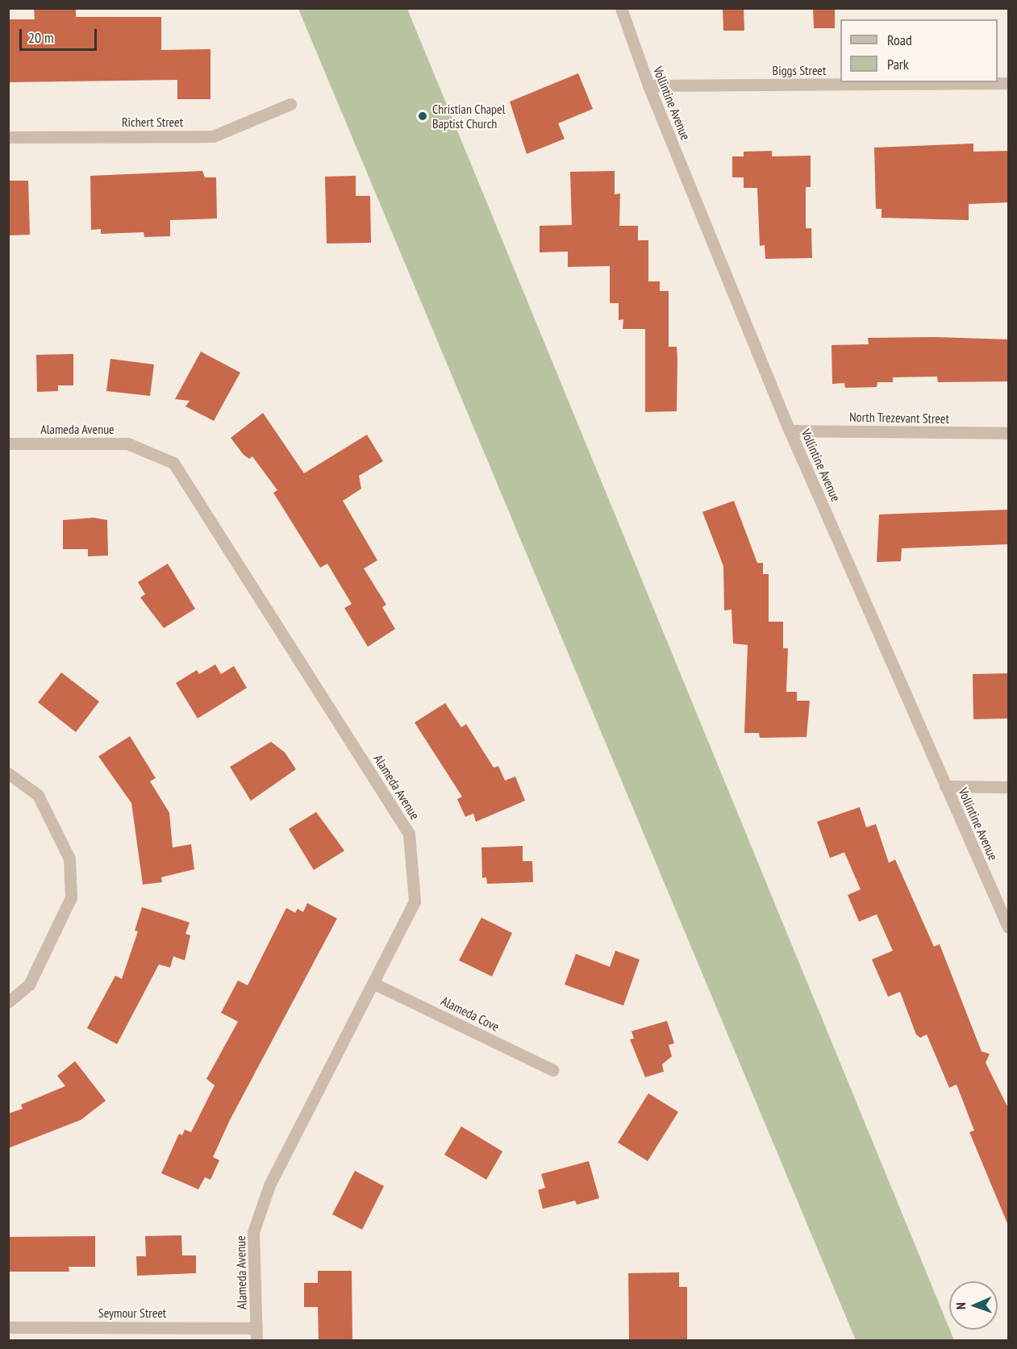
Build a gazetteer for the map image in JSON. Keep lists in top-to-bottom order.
{
  "streets": {
    "street": [
      "Biggs Street",
      "Vollintine Avenue",
      "Richert Street",
      "North Trezevant Street",
      "Alameda Avenue",
      "Alameda Cove",
      "Seymour Street"
    ]
  },
  "crossings": [
    ["Biggs Street", "Vollintine Avenue"],
    ["Vollintine Avenue", "North Trezevant Street"],
    ["Alameda Avenue", "Alameda Cove"],
    ["Alameda Avenue", "Seymour Street"]
  ],
  "places": ["Christian Chapel Baptist Church"],
  "legend": ["Road", "Park"],
  "scale_bar": "20 m",
  "north": "left"
}
